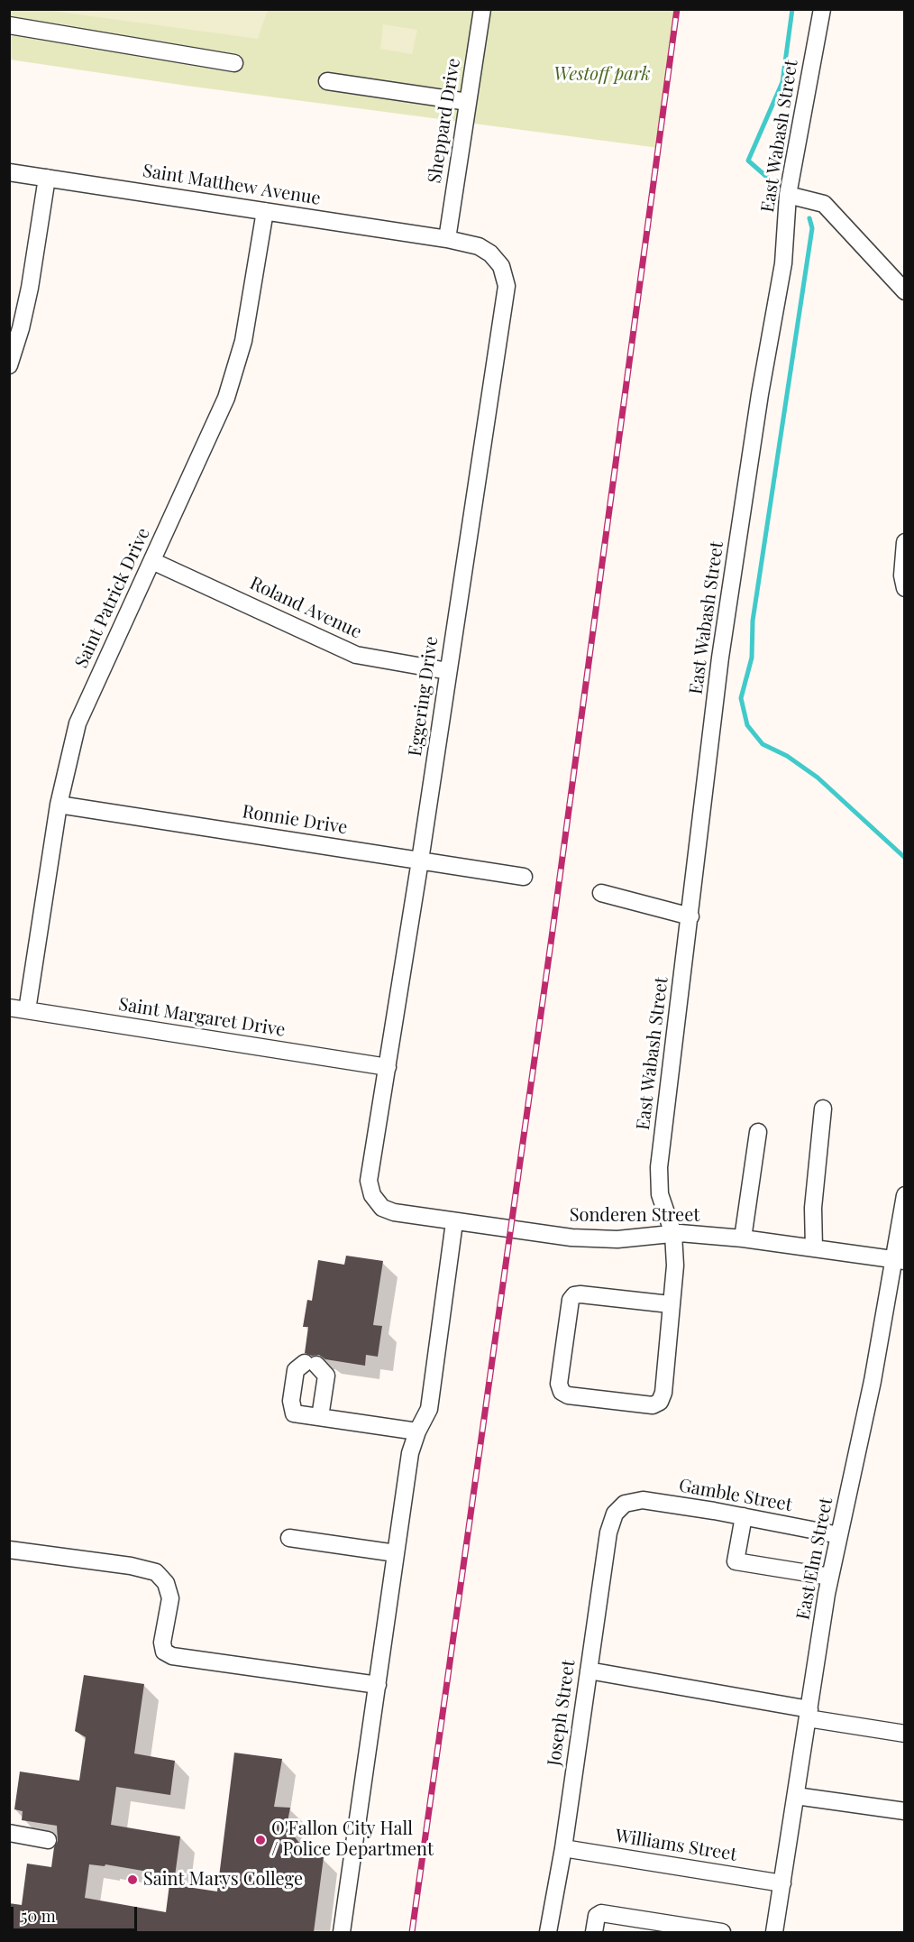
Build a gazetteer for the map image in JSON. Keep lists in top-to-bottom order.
{
  "streets": {
    "street": [
      "Sheppard Drive",
      "East Wabash Street",
      "Saint Matthew Avenue",
      "Saint Patrick Drive",
      "Roland Avenue",
      "Eggering Drive",
      "Ronnie Drive",
      "Saint Margaret Drive",
      "Sonderen Street",
      "Gamble Street",
      "East Elm Street",
      "Joseph Street",
      "Williams Street"
    ]
  },
  "crossings": [
    ["Sheppard Drive", "Saint Matthew Avenue"],
    ["Sheppard Drive", "Eggering Drive"],
    ["East Wabash Street", "Sonderen Street"],
    ["Saint Matthew Avenue", "Saint Patrick Drive"],
    ["Saint Matthew Avenue", "Eggering Drive"],
    ["Saint Patrick Drive", "Roland Avenue"],
    ["Saint Patrick Drive", "Ronnie Drive"],
    ["Saint Patrick Drive", "Saint Margaret Drive"],
    ["Roland Avenue", "Eggering Drive"],
    ["Eggering Drive", "Ronnie Drive"],
    ["Eggering Drive", "Saint Margaret Drive"],
    ["Eggering Drive", "Sonderen Street"],
    ["Sonderen Street", "East Elm Street"],
    ["Gamble Street", "East Elm Street"],
    ["Gamble Street", "Joseph Street"],
    ["East Elm Street", "Williams Street"],
    ["Joseph Street", "Williams Street"]
  ],
  "parks": ["Westoff park"],
  "places": ["O'Fallon City Hall / Police Department", "Saint Marys College"],
  "scale_bar": "50 m"
}
